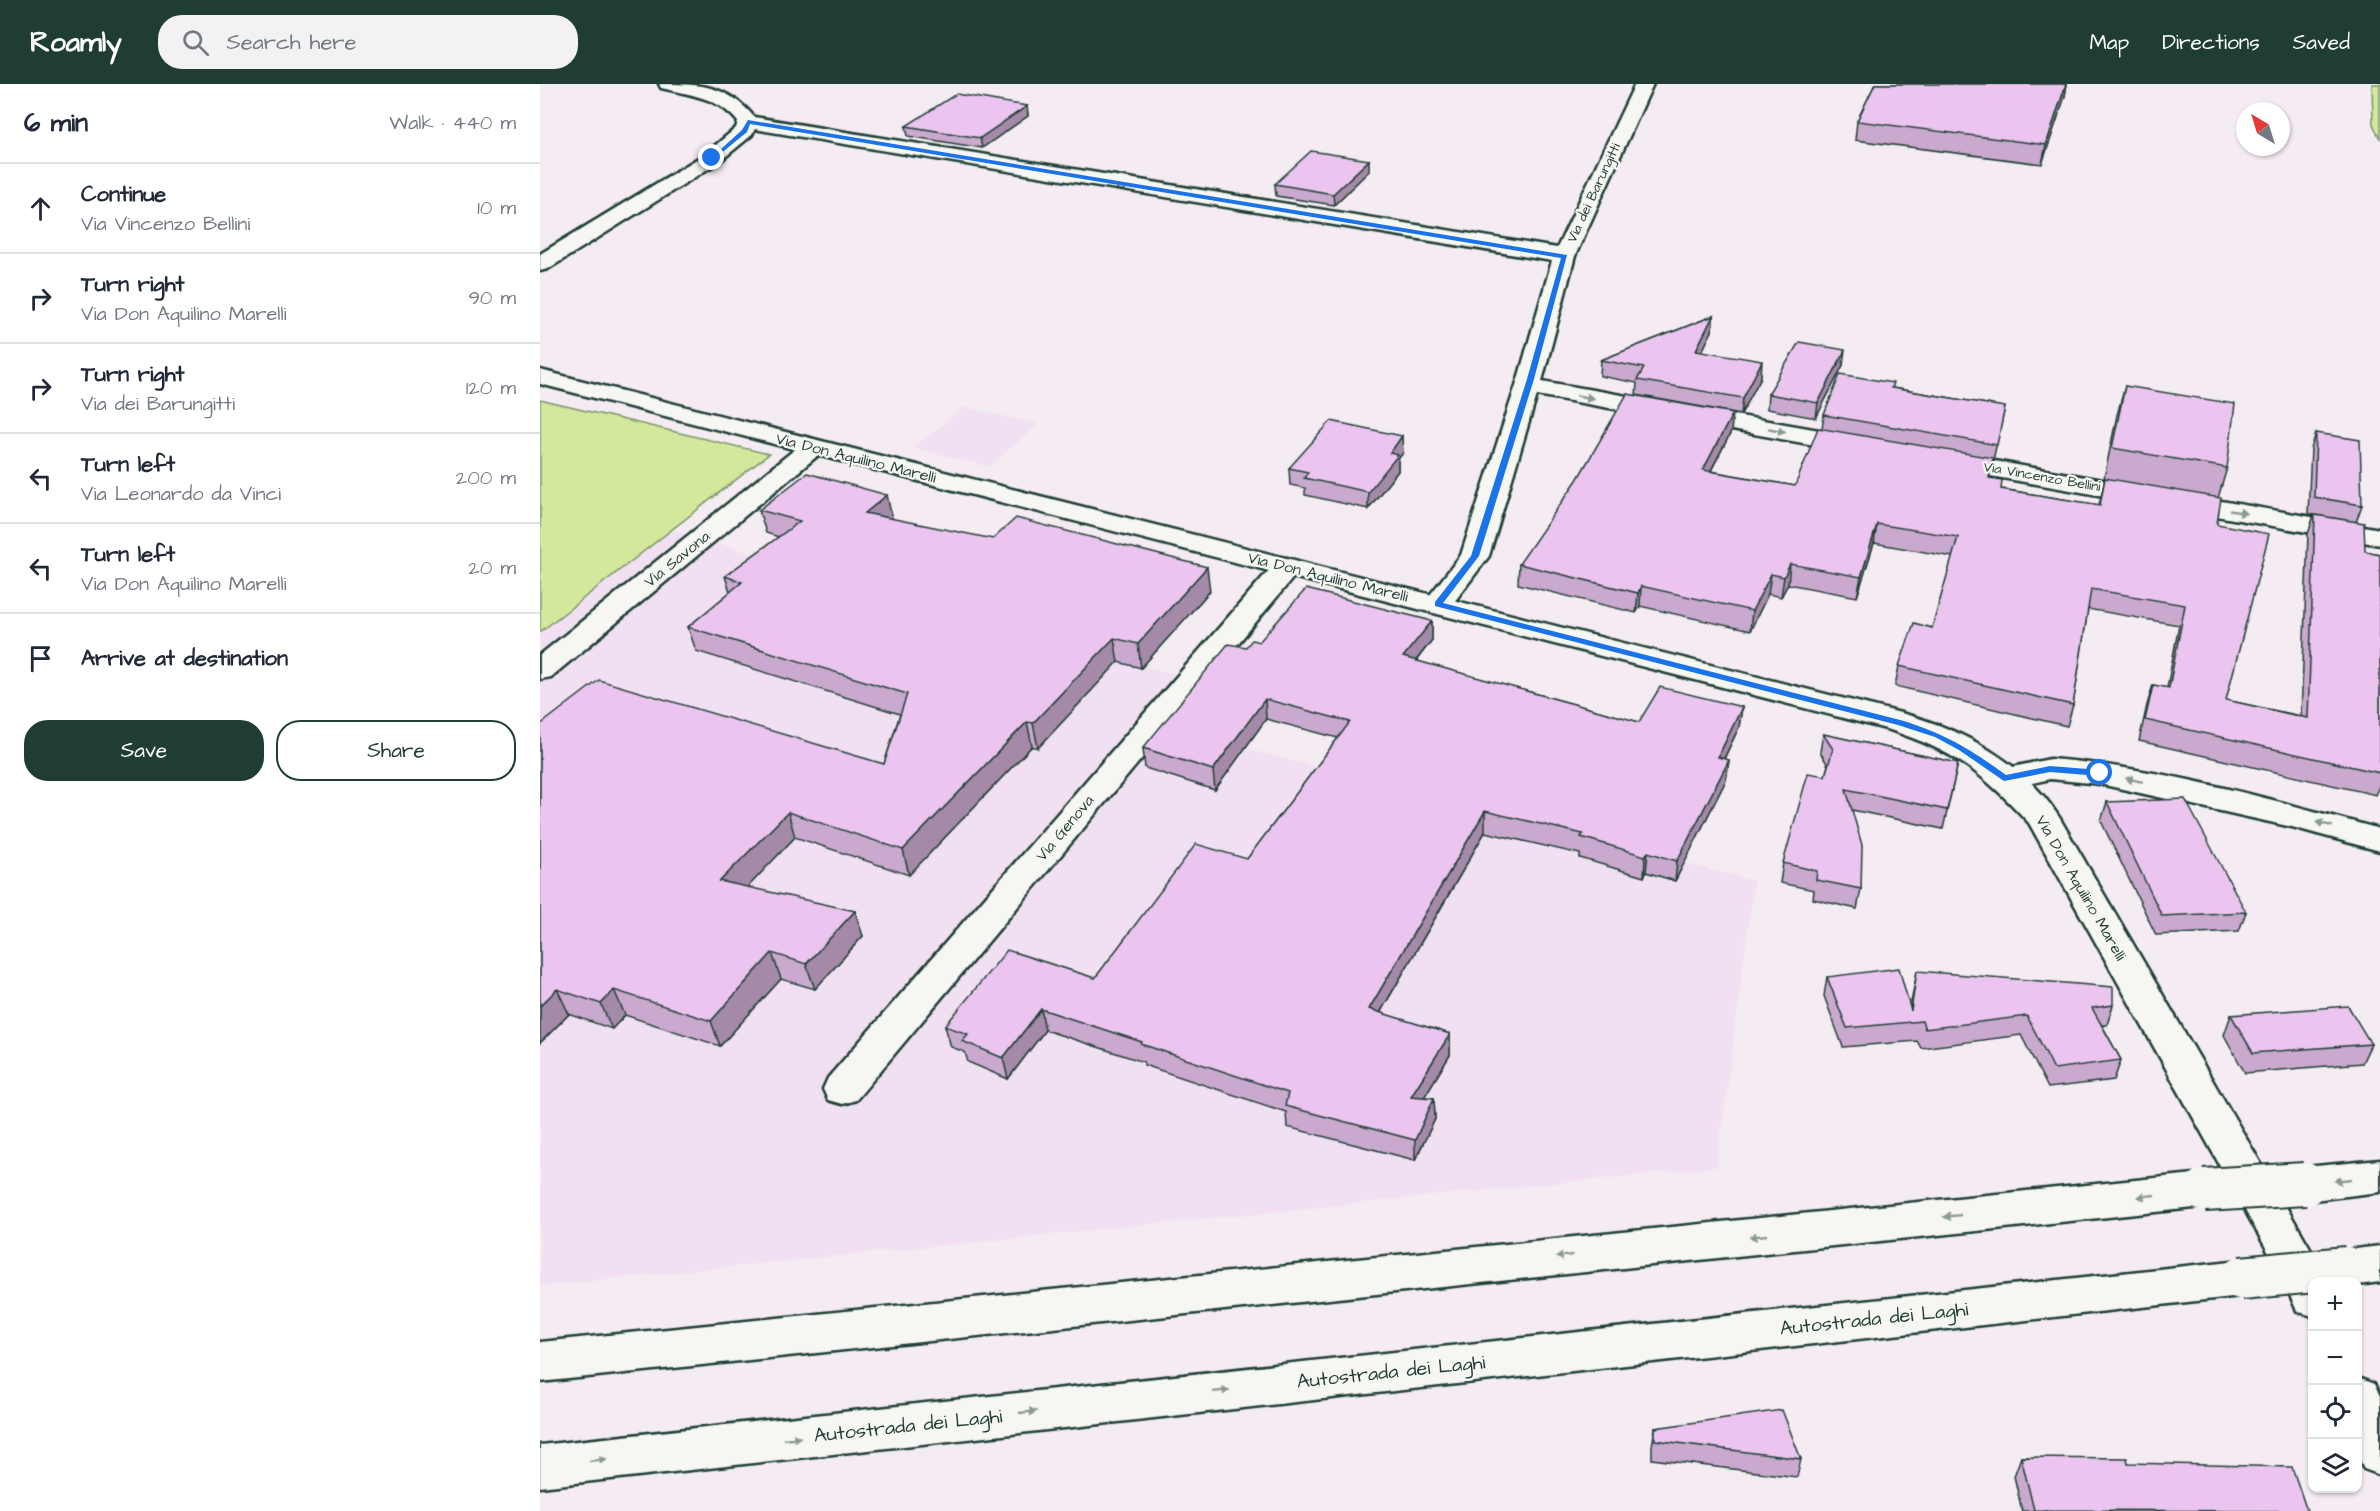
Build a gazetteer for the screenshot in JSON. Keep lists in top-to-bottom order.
{
  "streets": {
    "main road": [
      "Via dei Barungitti",
      "Via Don Aquilino Marelli",
      "Via Vincenzo Bellini",
      "Via Savona",
      "Via Genova",
      "Autostrada dei Laghi"
    ]
  },
  "crossings": [
    ["Via dei Barungitti", "Via Don Aquilino Marelli"],
    ["Via Don Aquilino Marelli", "Via Savona"],
    ["Via Don Aquilino Marelli", "Via Genova"]
  ],
  "north": "top left",
  "page": {
    "header": "Roamly",
    "search": "Search here",
    "nav": ["Map", "Directions", "Saved"],
    "heading": ["6 min", "Walk · 440 m"],
    "list": [
      ["Continue", "Via Vincenzo Bellini", "10 m"],
      ["Turn right", "Via Don Aquilino Marelli", "90 m"],
      ["Turn right", "Via dei Barungitti", "120 m"],
      ["Turn left", "Via Leonardo da Vinci", "200 m"],
      ["Turn left", "Via Don Aquilino Marelli", "20 m"],
      "Arrive at destination"
    ],
    "buttons": ["Save", "Share"],
    "map_buttons": ["+", "−"]
  }
}
